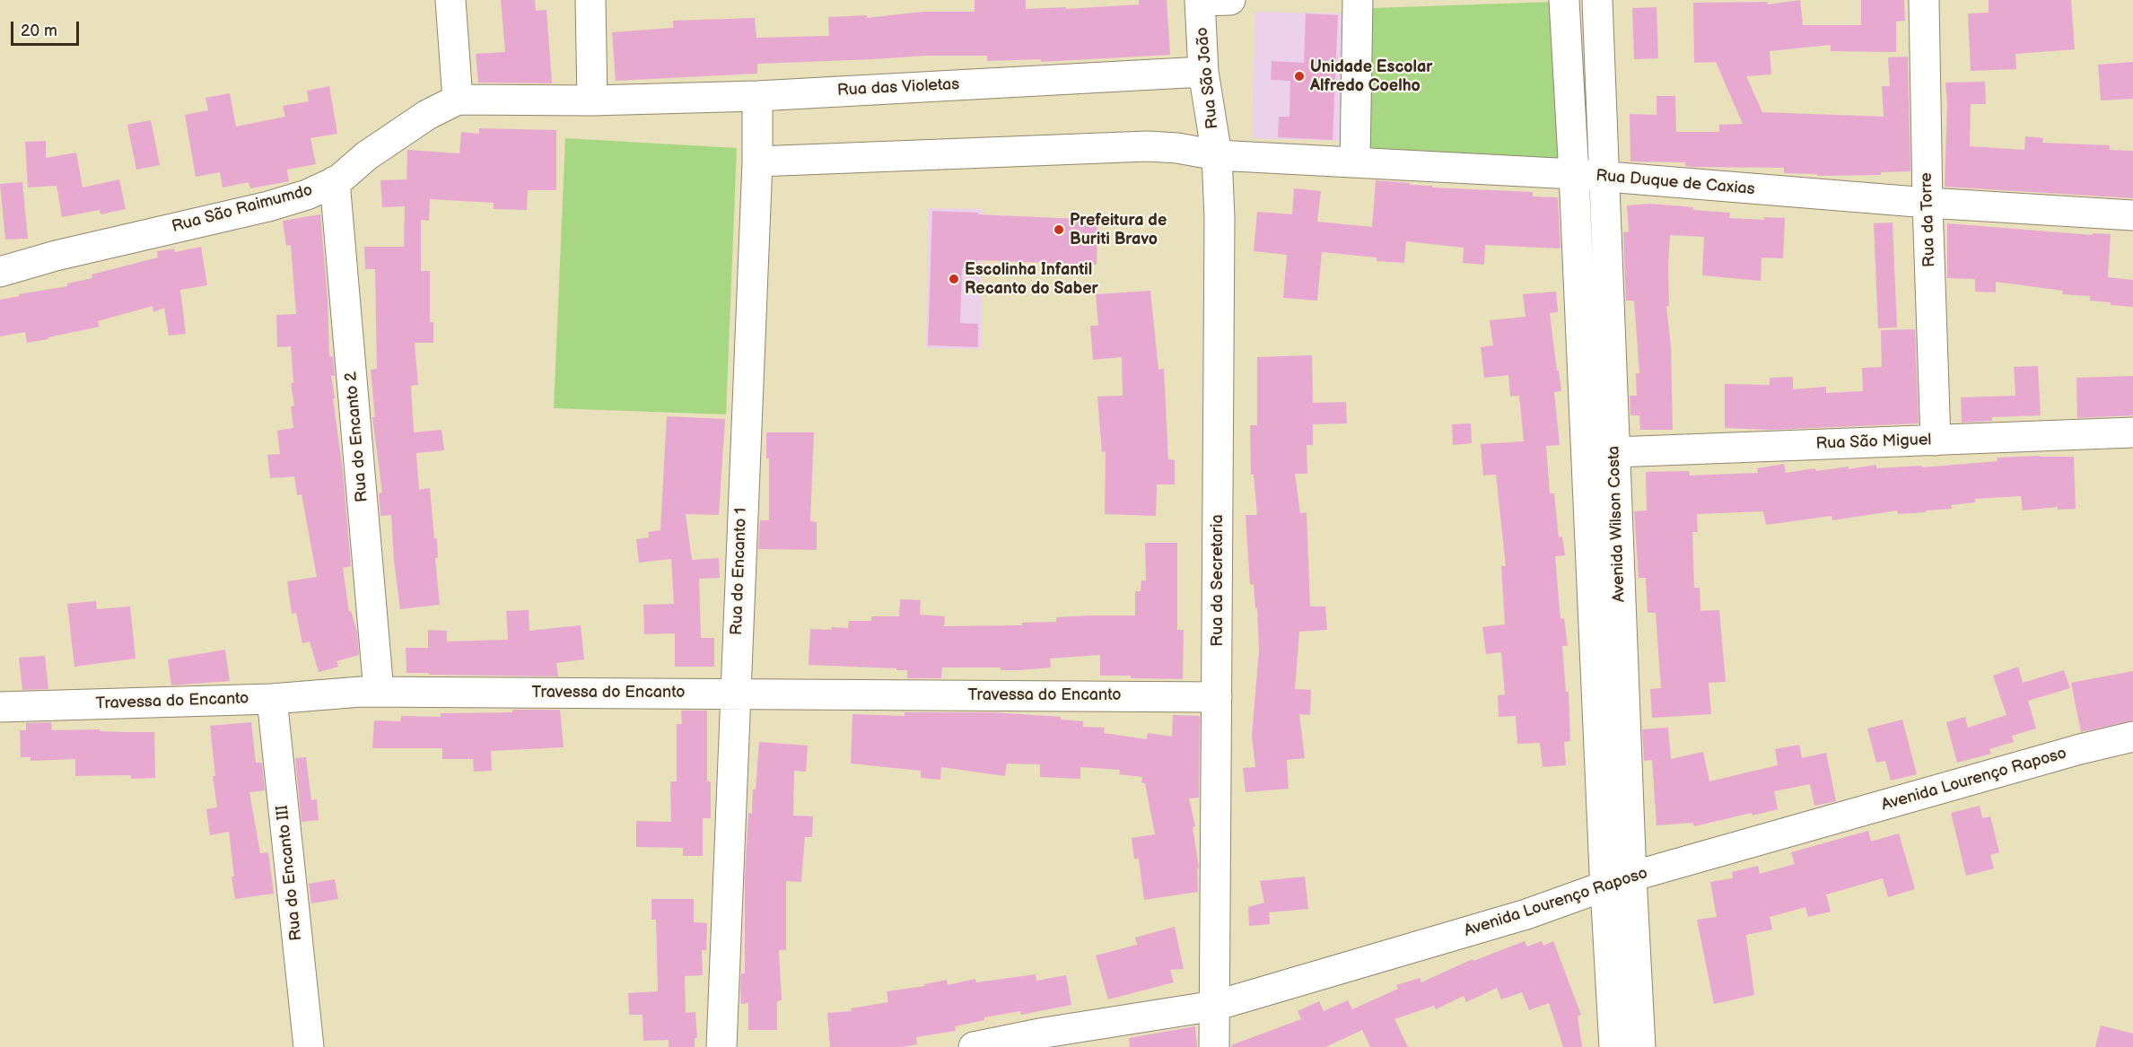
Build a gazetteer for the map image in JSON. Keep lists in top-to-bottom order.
{
  "streets": {
    "street": [
      "Rua São João",
      "Rua das Violetas",
      "Rua Duque de Caxias",
      "Rua São Raimumdo",
      "Rua da Torre",
      "Rua do Encanto 2",
      "Rua São Miguel",
      "Avenida Wilson Costa",
      "Rua do Encanto 1",
      "Rua da Secretaria",
      "Travessa do Encanto",
      "Avenida Lourenço Raposo",
      "Rua do Encanto III"
    ]
  },
  "crossings": [
    ["Rua São João", "Rua das Violetas"],
    ["Rua São João", "Rua Duque de Caxias"],
    ["Rua São João", "Rua da Secretaria"],
    ["Rua das Violetas", "Rua São Raimumdo"],
    ["Rua das Violetas", "Rua do Encanto 1"],
    ["Rua Duque de Caxias", "Rua da Torre"],
    ["Rua Duque de Caxias", "Avenida Wilson Costa"],
    ["Rua Duque de Caxias", "Rua da Secretaria"],
    ["Rua São Raimumdo", "Rua do Encanto 2"],
    ["Rua da Torre", "Rua São Miguel"],
    ["Rua do Encanto 2", "Travessa do Encanto"],
    ["Rua São Miguel", "Avenida Wilson Costa"],
    ["Avenida Wilson Costa", "Avenida Lourenço Raposo"],
    ["Rua do Encanto 1", "Travessa do Encanto"],
    ["Rua da Secretaria", "Travessa do Encanto"],
    ["Rua da Secretaria", "Avenida Lourenço Raposo"],
    ["Travessa do Encanto", "Rua do Encanto III"]
  ],
  "places": ["Unidade Escolar Alfredo Coelho", "Prefeitura de Buriti Bravo", "Escolinha Infantil Recanto do Saber"],
  "scale_bar": "20 m"
}
